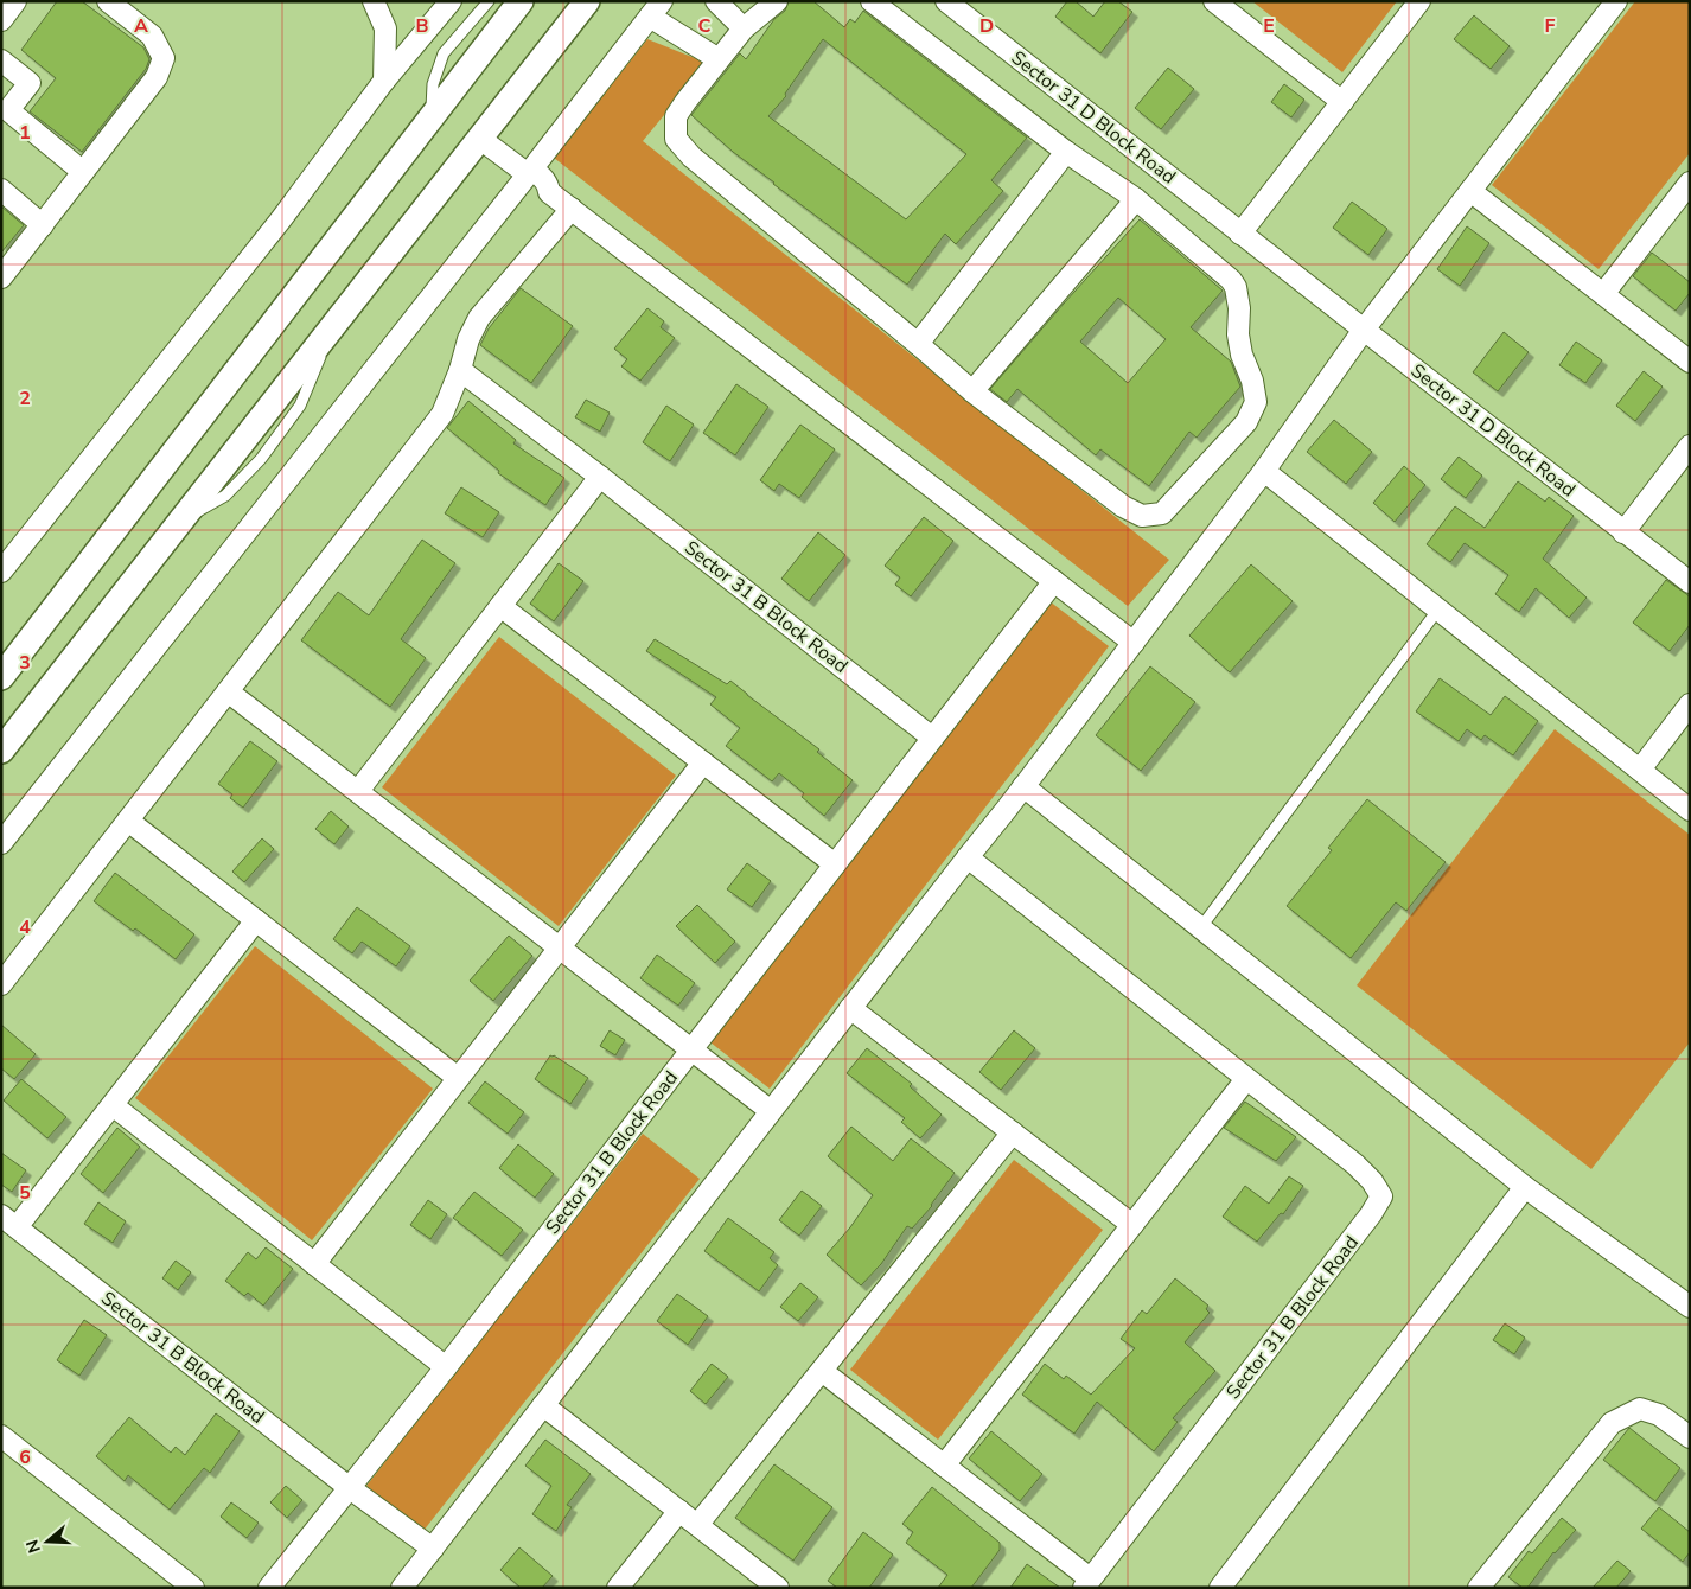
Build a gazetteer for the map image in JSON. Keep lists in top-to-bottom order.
{
  "streets": {
    "street": ["Sector 31 D Block Road", "Sector 31 B Block Road"]
  },
  "north": "left",
  "grid": {
    "columns": [
      "A",
      "B",
      "C",
      "D",
      "E",
      "F"
    ],
    "rows": [
      "1",
      "2",
      "3",
      "4",
      "5",
      "6"
    ]
  }
}
